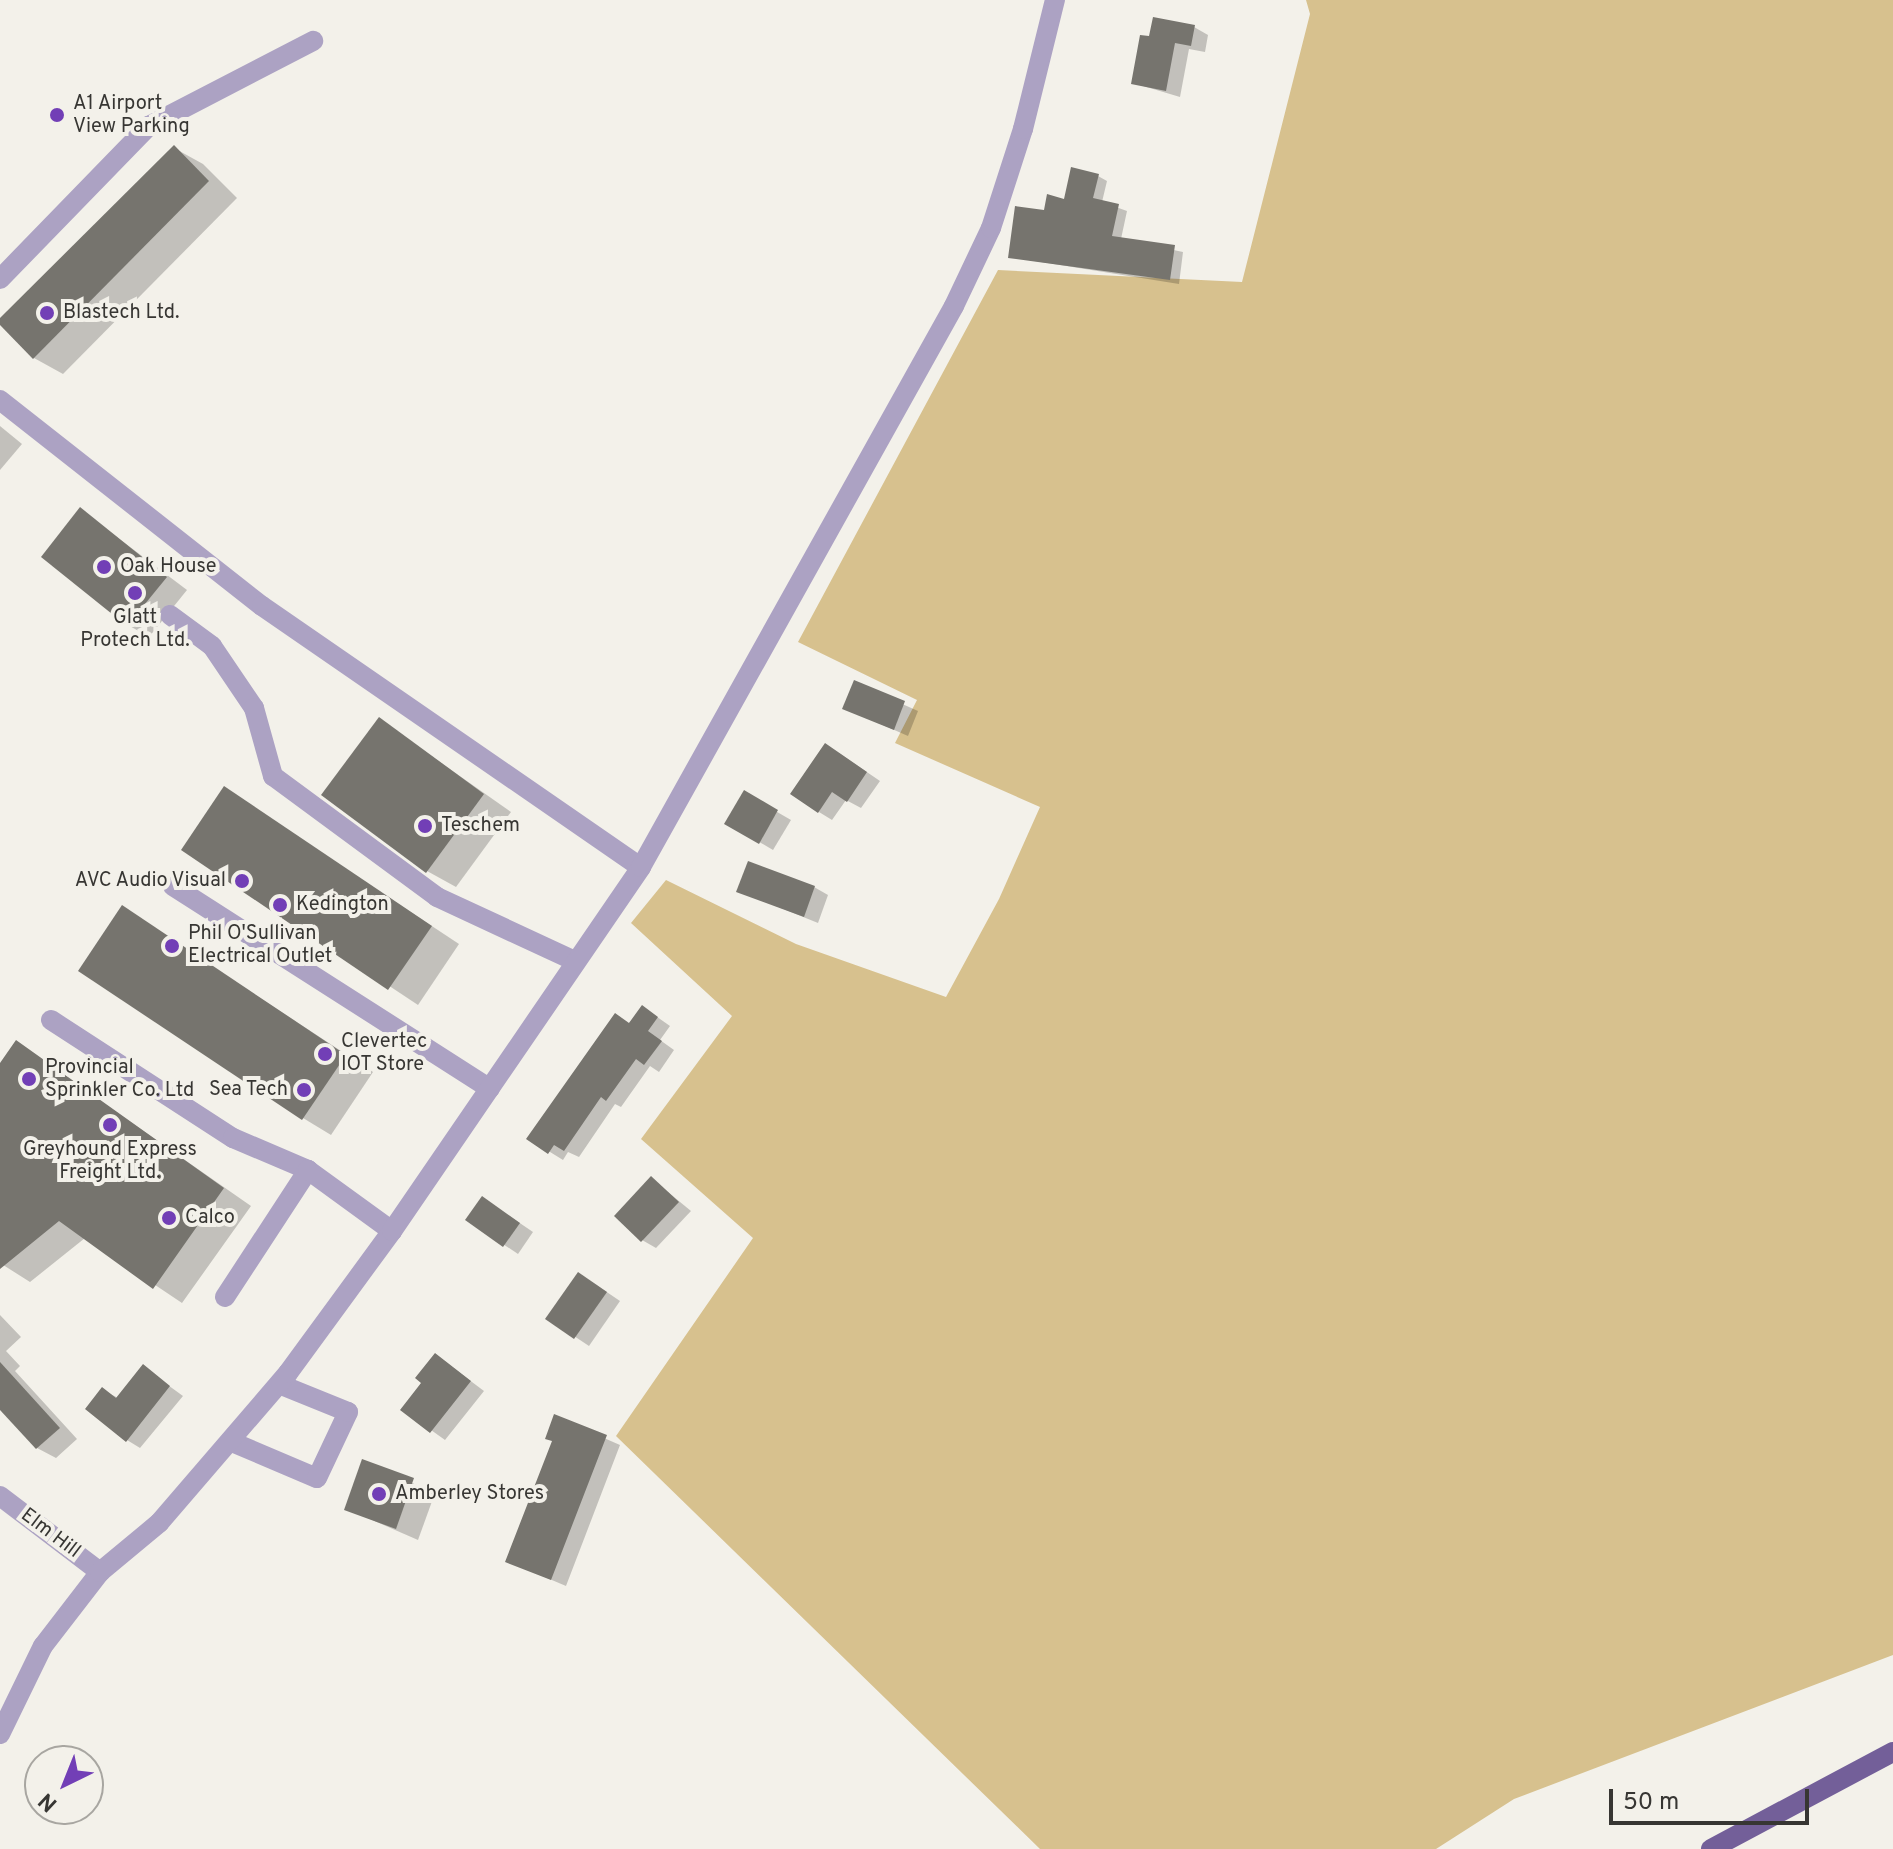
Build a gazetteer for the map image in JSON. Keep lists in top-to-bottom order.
{
  "streets": {
    "street": ["Elm Hill"]
  },
  "places": [
    "A1 Airport View Parking",
    "Blastech Ltd.",
    "Oak House",
    "Glatt Protech Ltd.",
    "Teschem",
    "AVC Audio Visual",
    "Kedington",
    "Phil O'Sullivan Electrical Outlet",
    "Clevertec IOT Store",
    "Provincial Sprinkler Co. Ltd",
    "Sea Tech",
    "Greyhound Express Freight Ltd.",
    "Calco",
    "Amberley Stores"
  ],
  "scale_bar": "50 m",
  "north": "bottom left"
}
